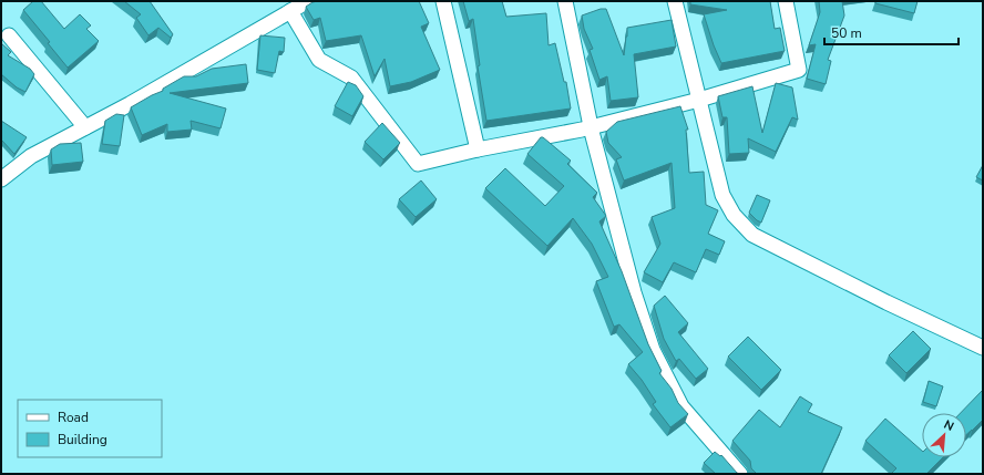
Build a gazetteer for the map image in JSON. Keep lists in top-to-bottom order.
{
  "legend": ["Road", "Building"],
  "scale_bar": "50 m",
  "north": "top right"
}
